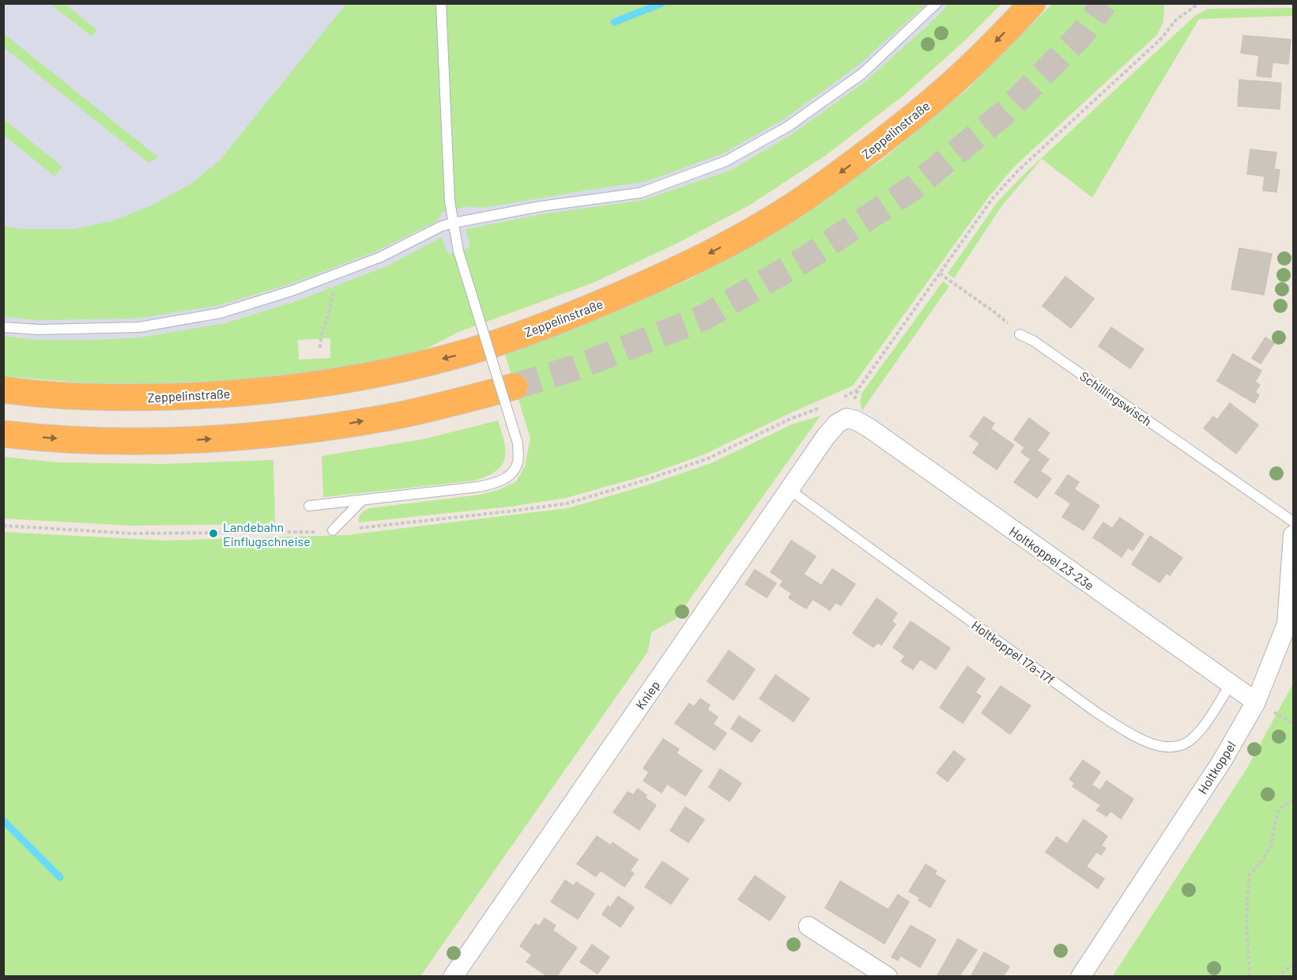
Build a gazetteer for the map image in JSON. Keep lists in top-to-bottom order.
{
  "streets": {
    "highway": ["Zeppelinstraße"],
    "street": ["Holtkoppel 23-23e", "Kniep", "Holtkoppel"],
    "lane": ["Schillingswisch", "Holtkoppel 17a-17f"]
  },
  "crossings": [
    ["Holtkoppel 23-23e", "Holtkoppel 17a-17f"],
    ["Holtkoppel 23-23e", "Kniep"],
    ["Holtkoppel 23-23e", "Holtkoppel"],
    ["Holtkoppel 17a-17f", "Kniep"]
  ],
  "places": ["Landebahn Einflugschneise"]
}
